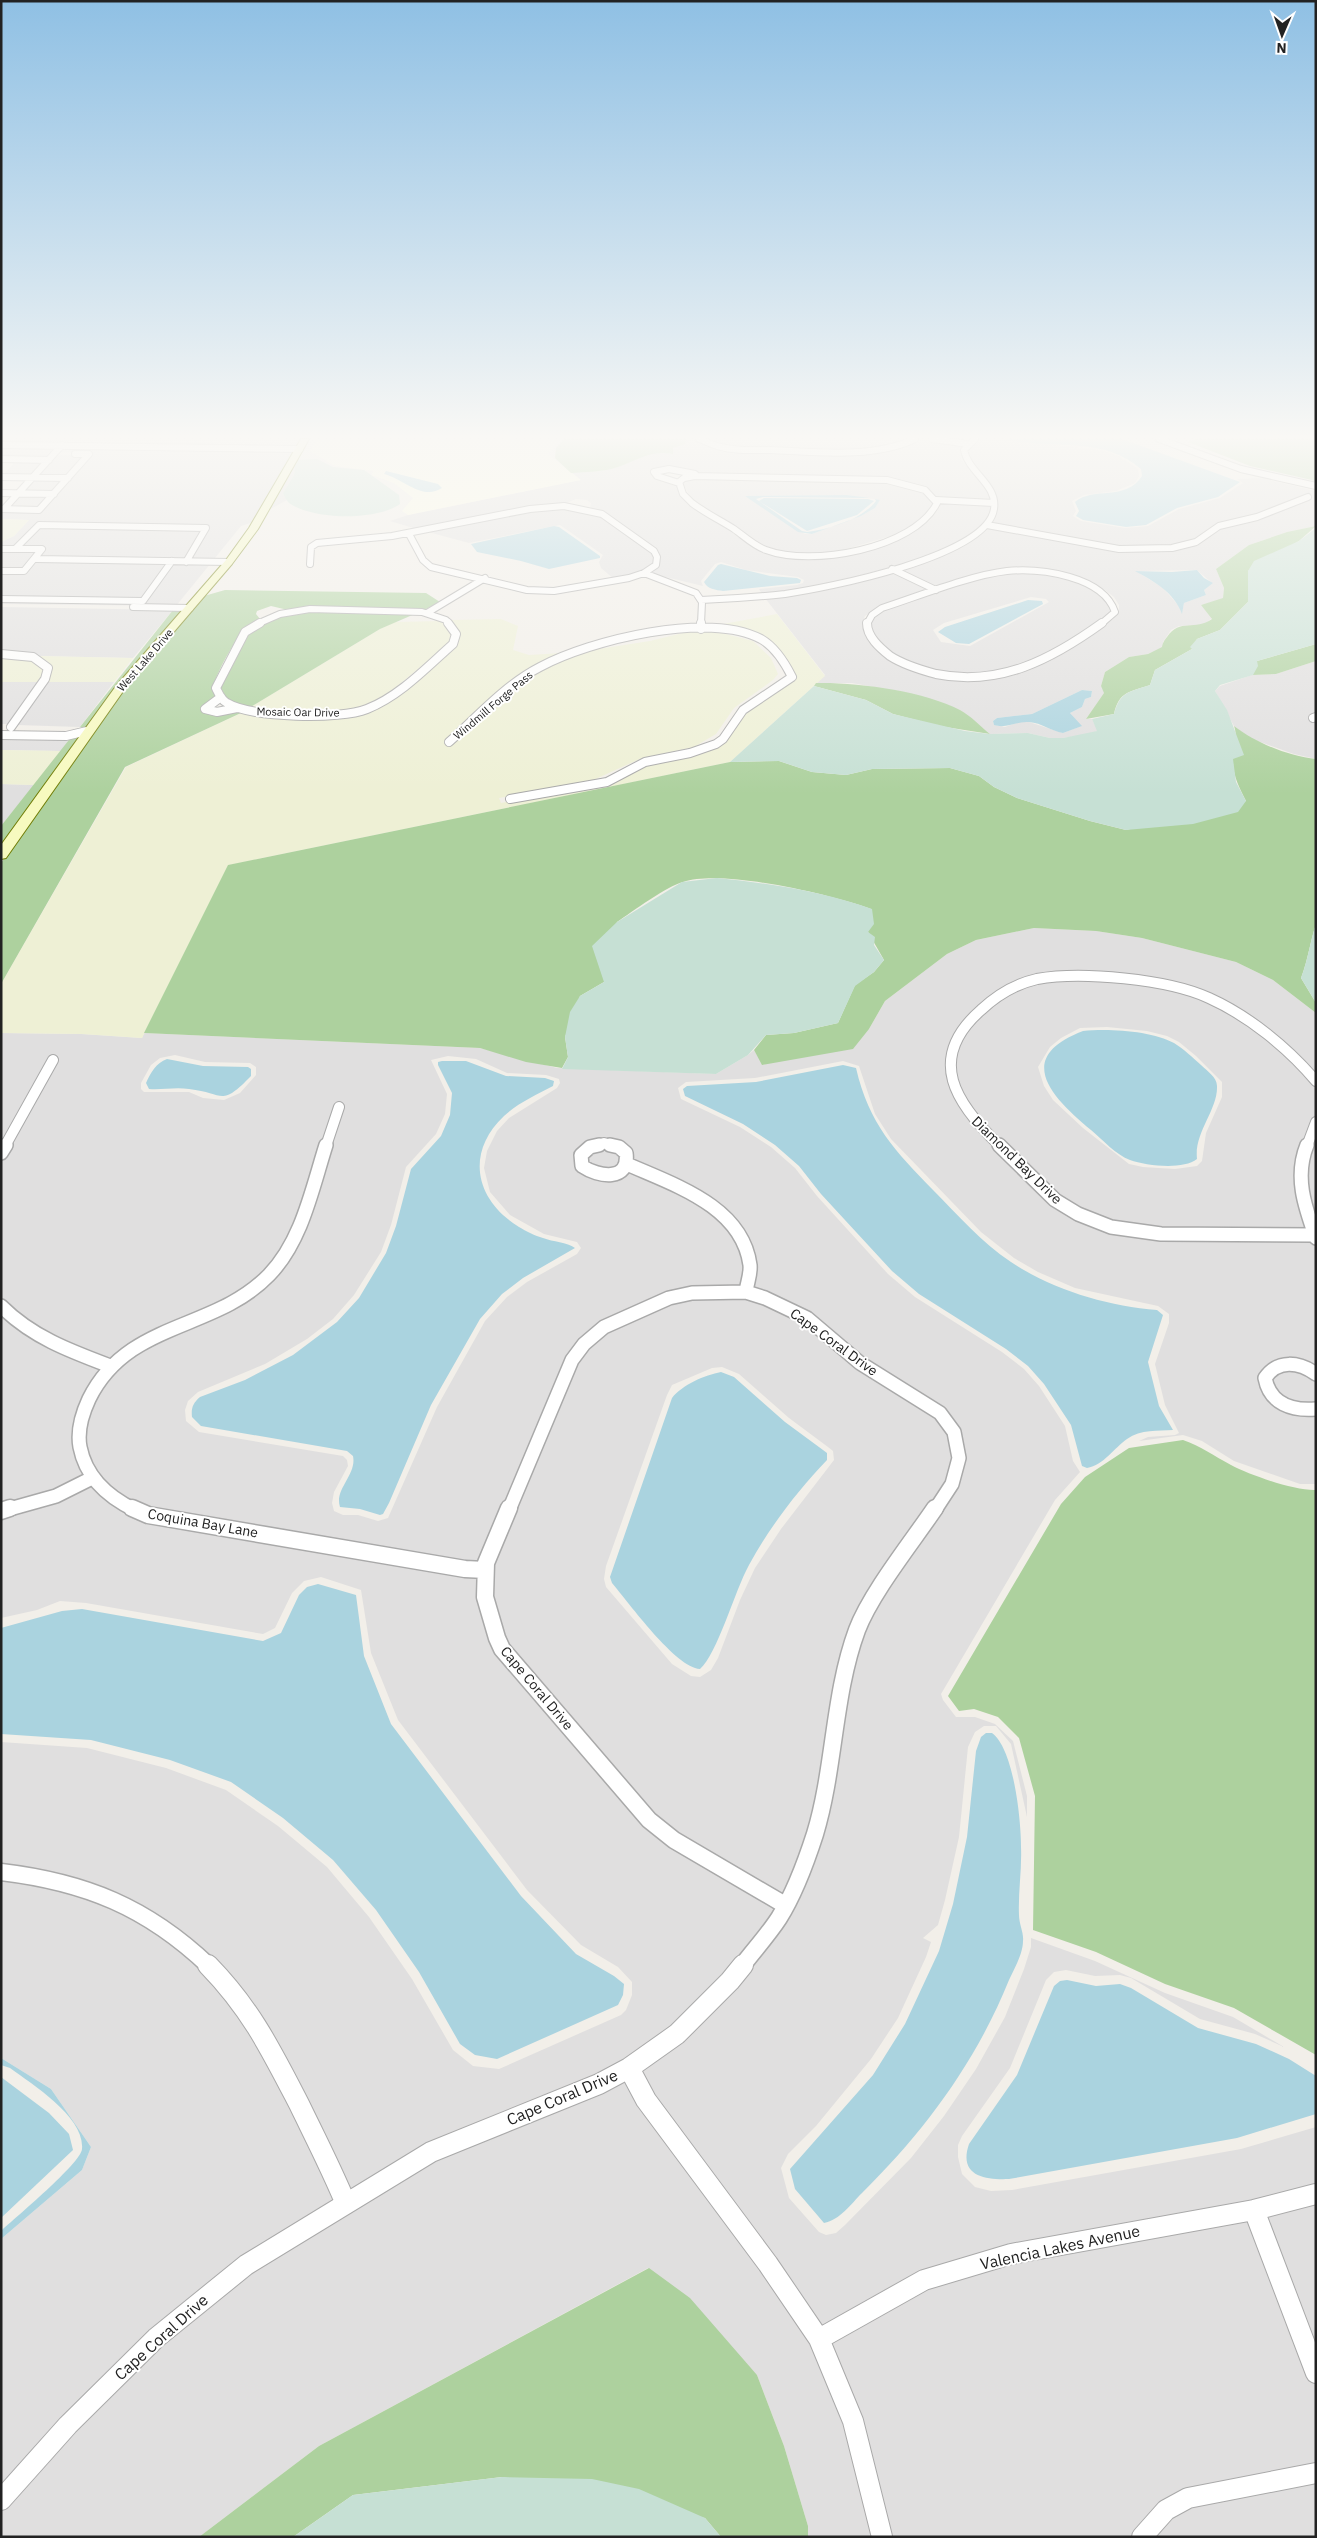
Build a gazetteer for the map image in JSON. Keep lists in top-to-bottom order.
{
  "streets": {
    "street": [
      "West Lake Drive",
      "Windmill Forge Pass",
      "Mosaic Oar Drive",
      "Diamond Bay Drive",
      "Cape Coral Drive",
      "Coquina Bay Lane",
      "Valencia Lakes Avenue"
    ]
  },
  "crossings": [
    ["Cape Coral Drive", "Coquina Bay Lane"]
  ],
  "north": "bottom"
}
